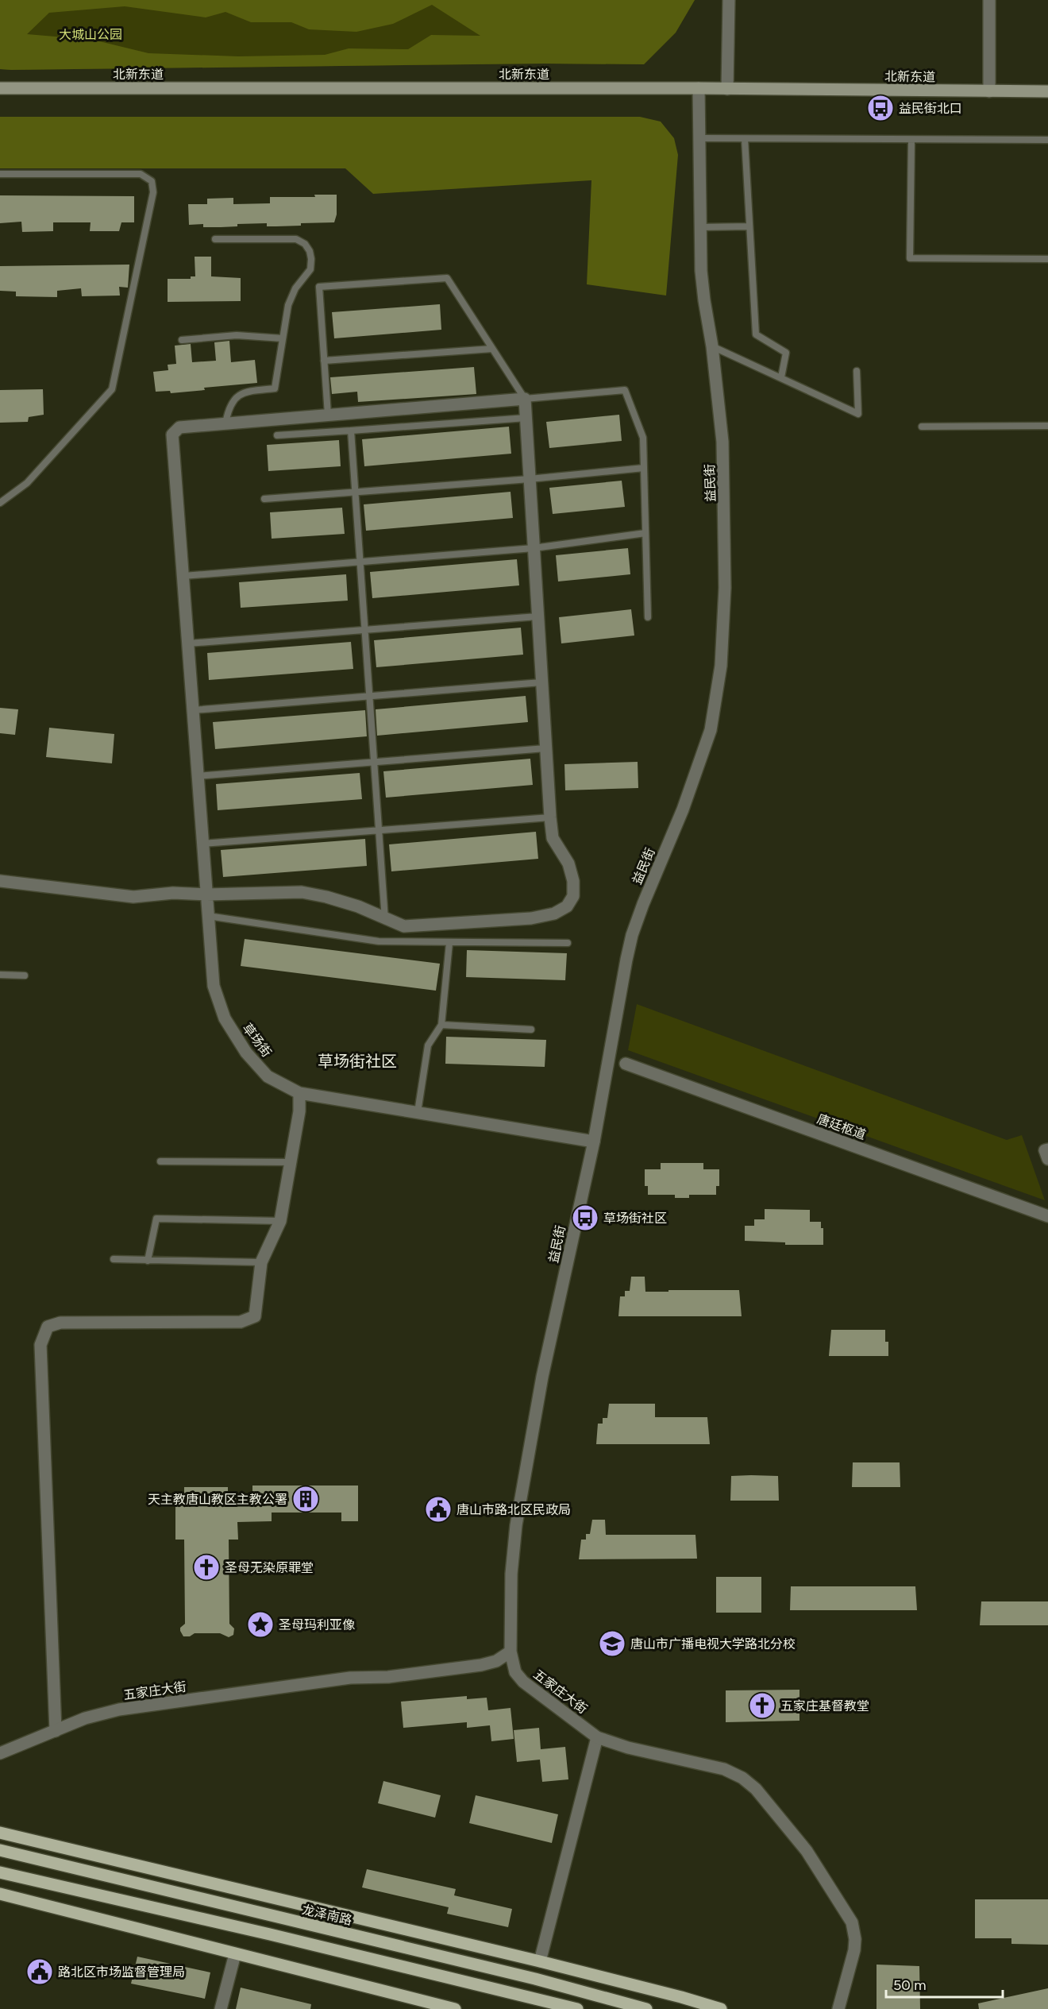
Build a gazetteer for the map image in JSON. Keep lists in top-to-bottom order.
{
  "streets": {
    "main road": ["北新东道", "龙泽南路"],
    "street": [
      "益民街",
      "草场街",
      "唐廷枢道",
      "五家庄大街"
    ]
  },
  "crossings": [
    ["北新东道", "益民街"],
    ["益民街", "草场街"],
    ["益民街", "五家庄大街"]
  ],
  "districts": ["草场街社区"],
  "parks": ["大城山公园"],
  "places": {
    "bus stop": ["益民街北口", "草场街社区"],
    "building": ["天主教唐山教区主教公署"],
    "public building": ["唐山市路北区民政局", "路北区市场监督管理局"],
    "church": ["圣母无染原罪堂", "五家庄基督教堂"],
    "place": ["圣母玛利亚像"],
    "school or university": ["唐山市广播电视大学路北分校"]
  },
  "scale_bar": "50 m"
}
